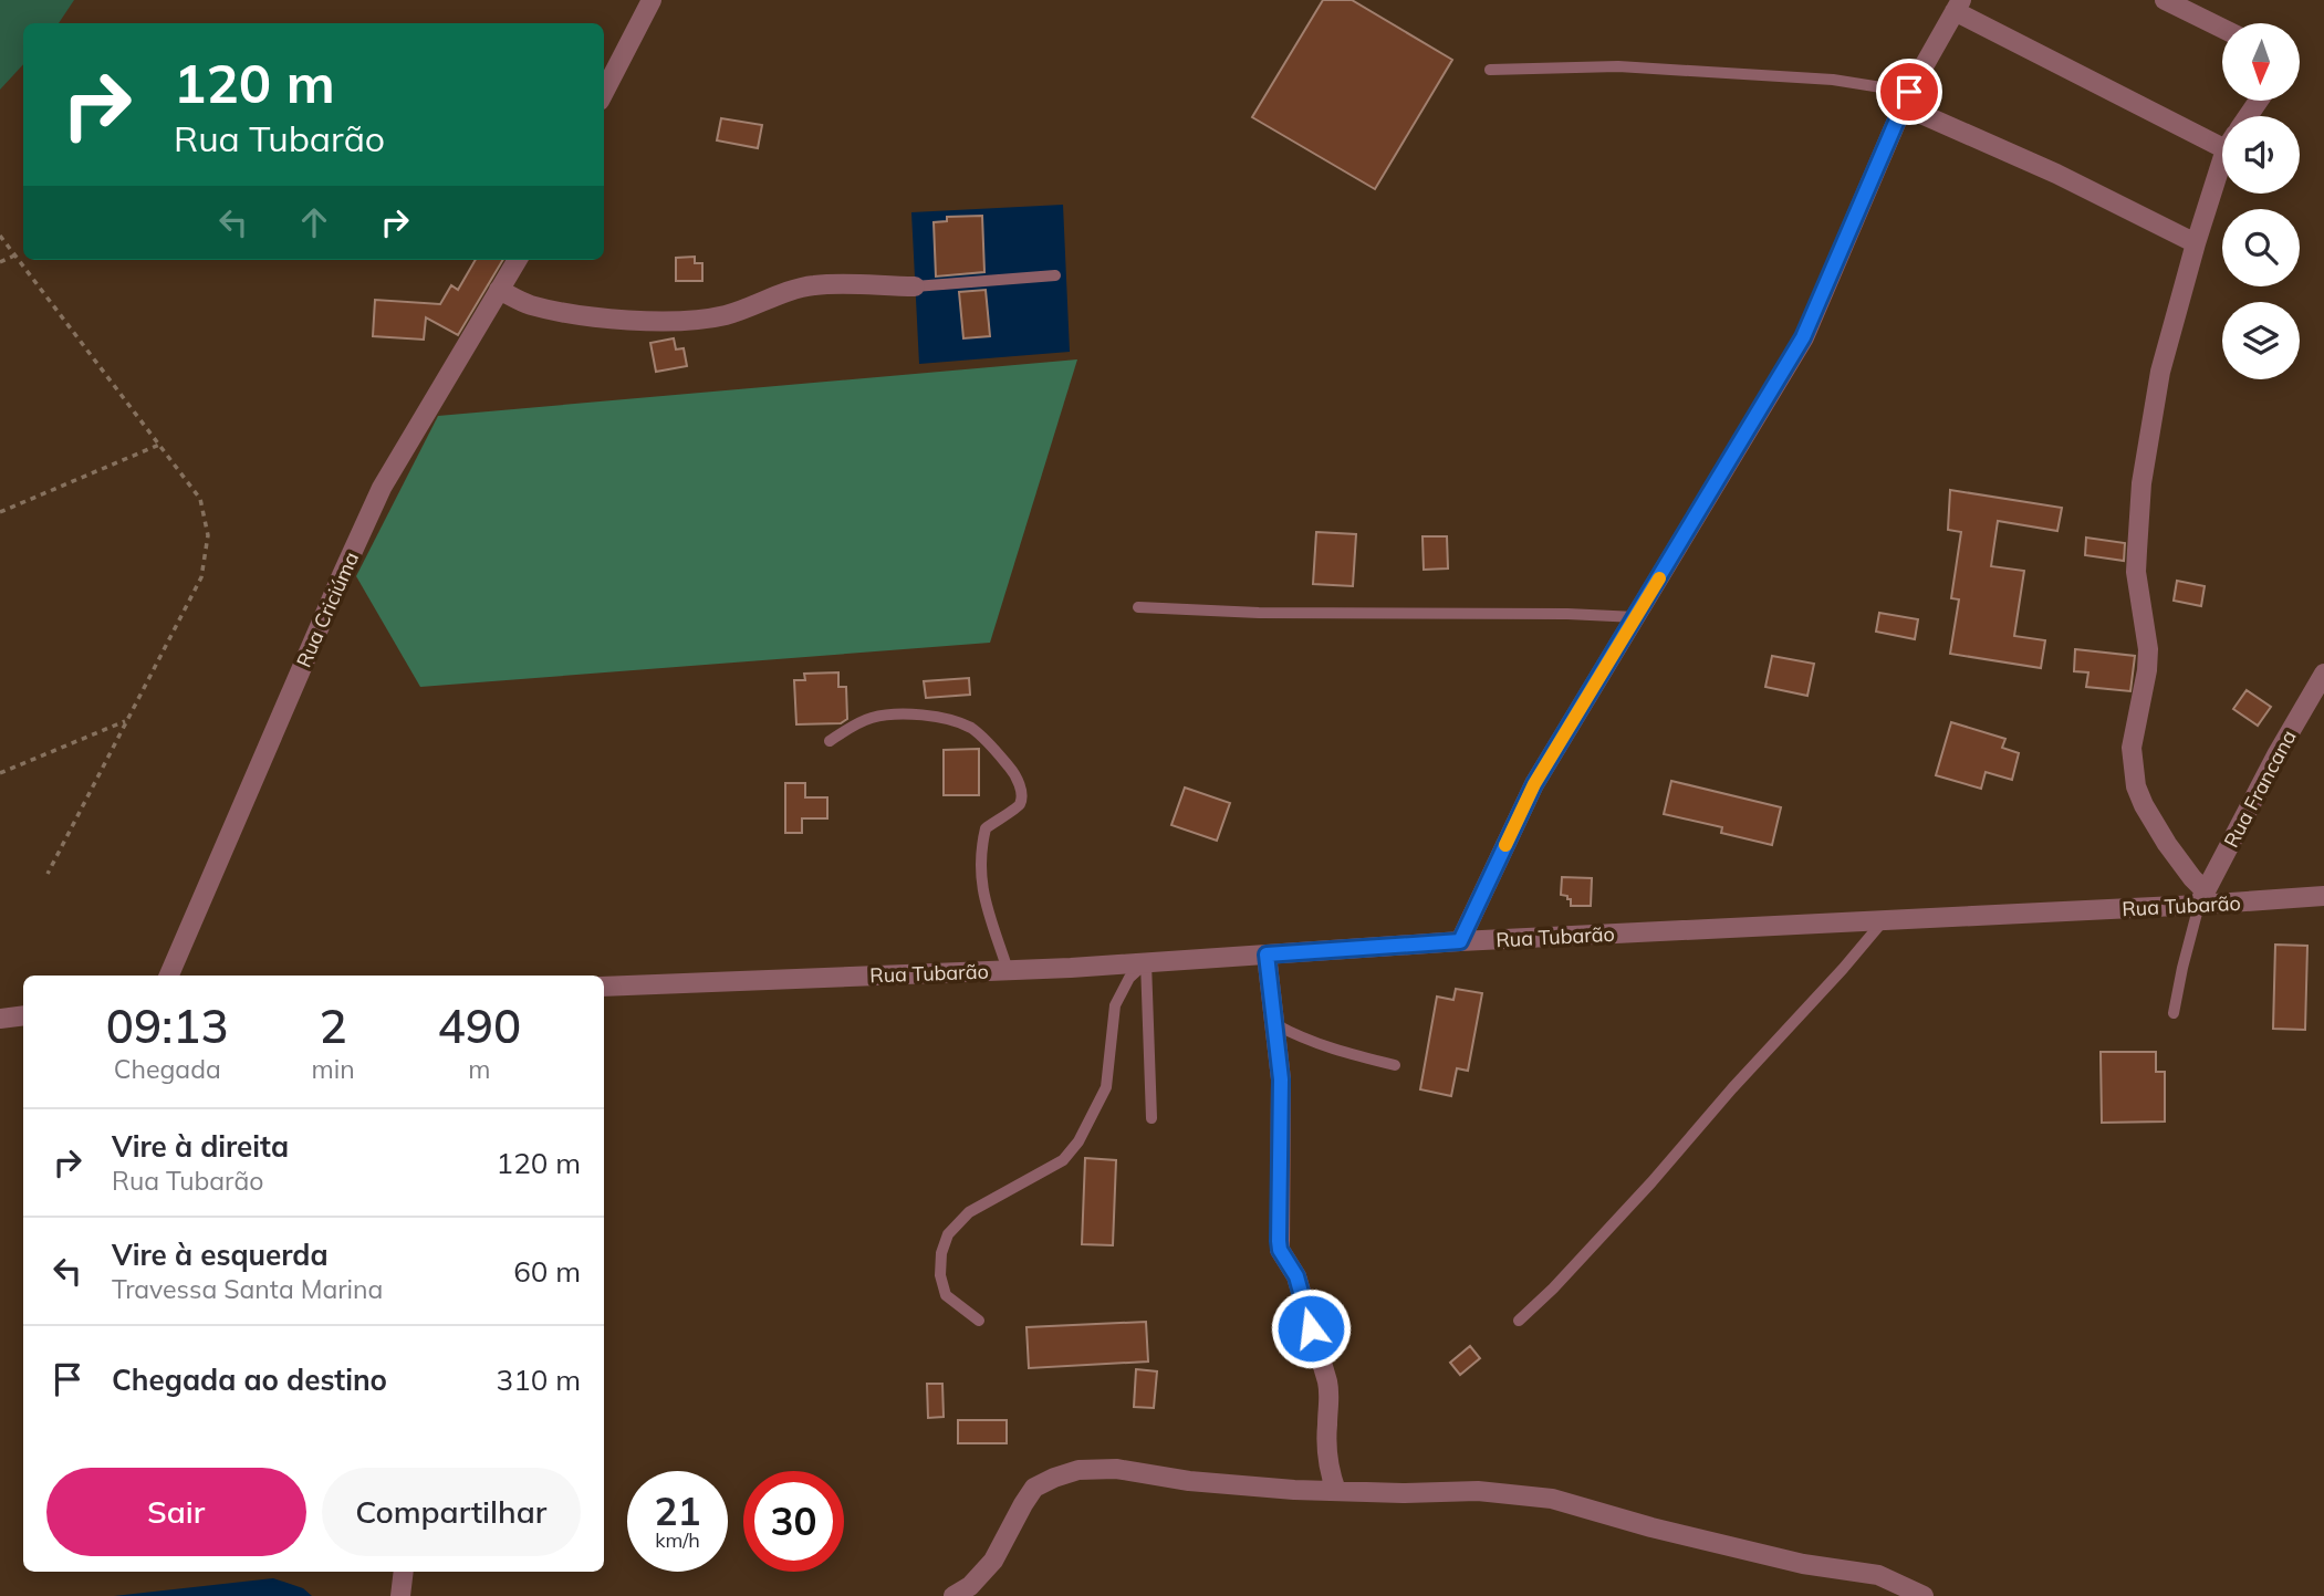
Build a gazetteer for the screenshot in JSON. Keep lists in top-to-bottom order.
{
  "streets": {
    "street": ["Rua Criciúma", "Rua Francana", "Rua Tubarão"]
  },
  "crossings": [
    ["Rua Francana", "Rua Tubarão"]
  ],
  "north": "bottom",
  "page": {
    "turn": ["120 m", "Rua Tubarão"],
    "eta": [
      "09:13",
      "Chegada",
      "2",
      "min",
      "490",
      "m"
    ],
    "list": [
      {
        "name": "Vire à direita",
        "note": "Rua Tubarão",
        "value": "120 m"
      },
      {
        "name": "Vire à esquerda",
        "note": "Travessa Santa Marina",
        "value": "60 m"
      },
      {
        "name": "Chegada ao destino",
        "value": "310 m"
      }
    ],
    "buttons": ["Sair", "Compartilhar"],
    "speed": "21 km/h",
    "limit": "30"
  }
}
